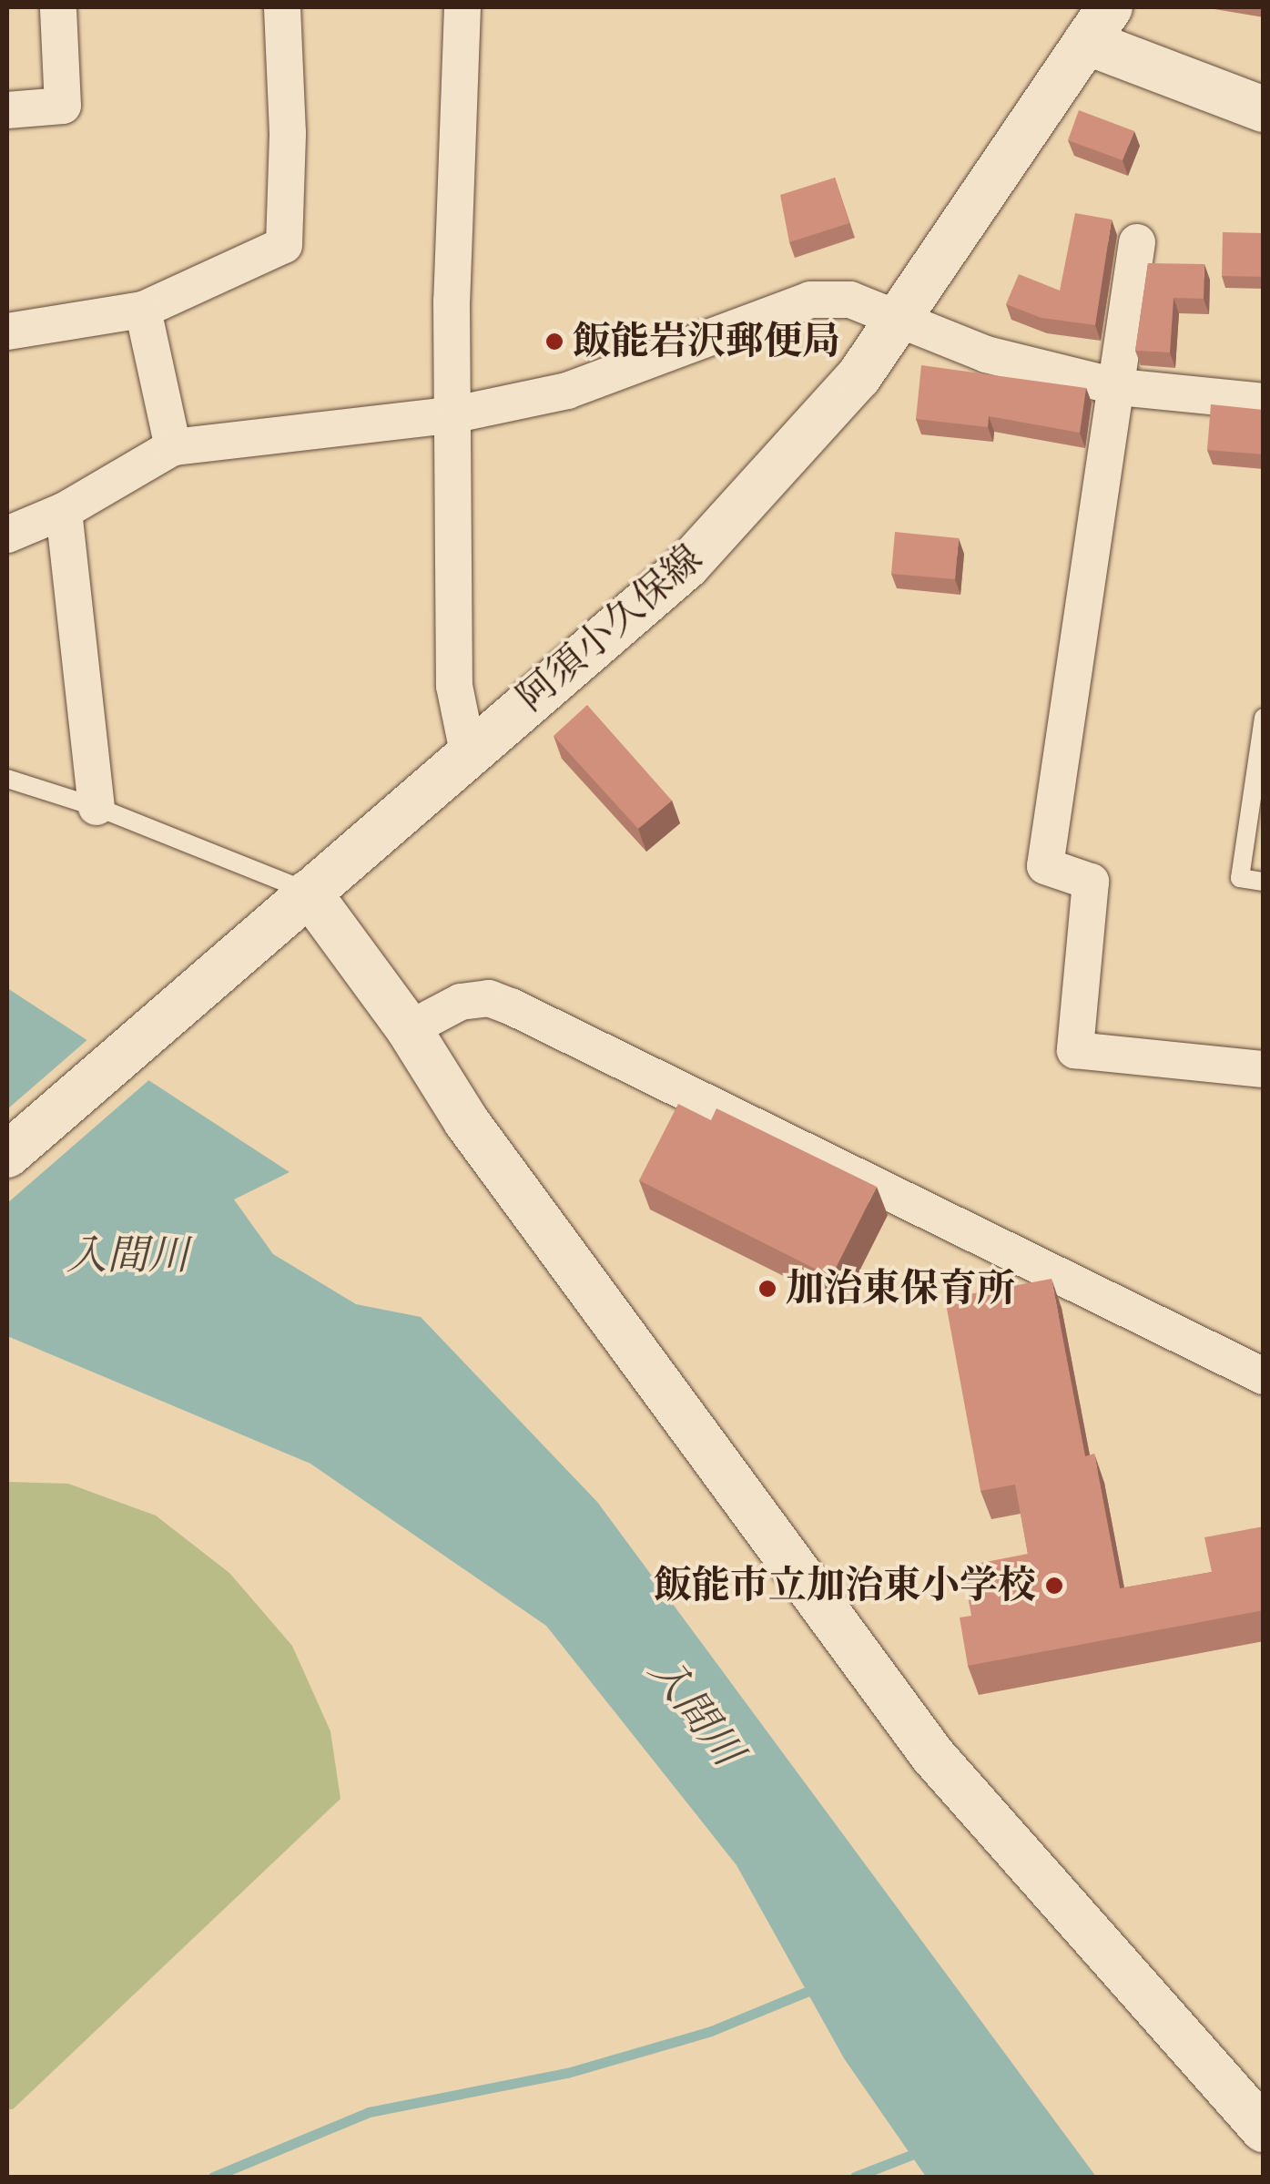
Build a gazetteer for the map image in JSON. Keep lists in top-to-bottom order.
{
  "streets": {
    "street": ["阿須小久保線"]
  },
  "water": ["入間川"],
  "places": ["飯能岩沢郵便局", "加治東保育所", "飯能市立加治東小学校"]
}
